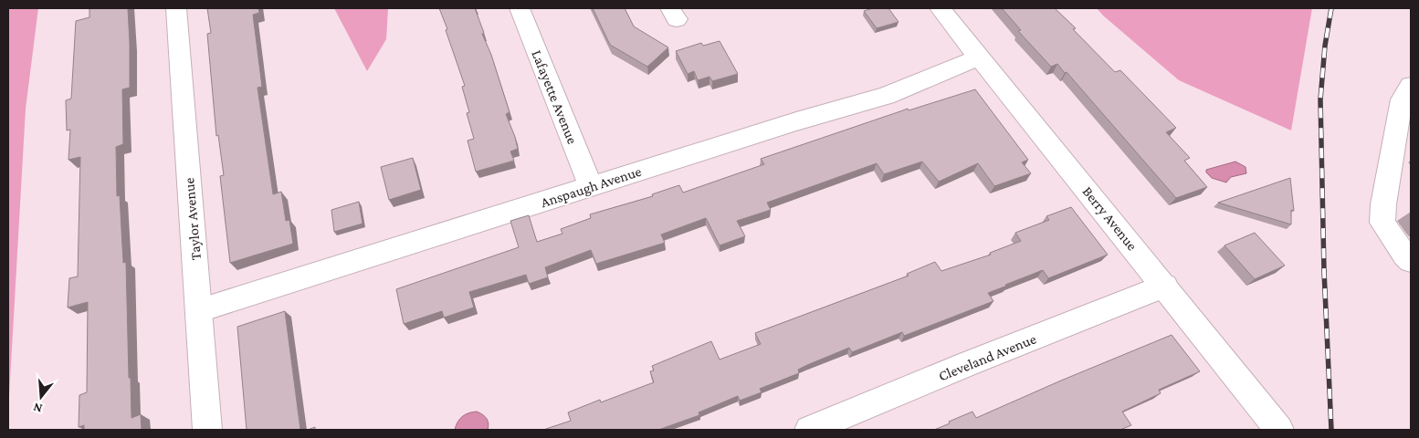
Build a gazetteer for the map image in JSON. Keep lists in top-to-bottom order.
{
  "streets": {
    "street": [
      "Lafayette Avenue",
      "Anspaugh Avenue",
      "Berry Avenue",
      "Taylor Avenue",
      "Cleveland Avenue"
    ]
  },
  "crossings": [
    ["Lafayette Avenue", "Anspaugh Avenue"],
    ["Anspaugh Avenue", "Berry Avenue"],
    ["Anspaugh Avenue", "Taylor Avenue"],
    ["Berry Avenue", "Cleveland Avenue"]
  ],
  "north": "bottom"
}
